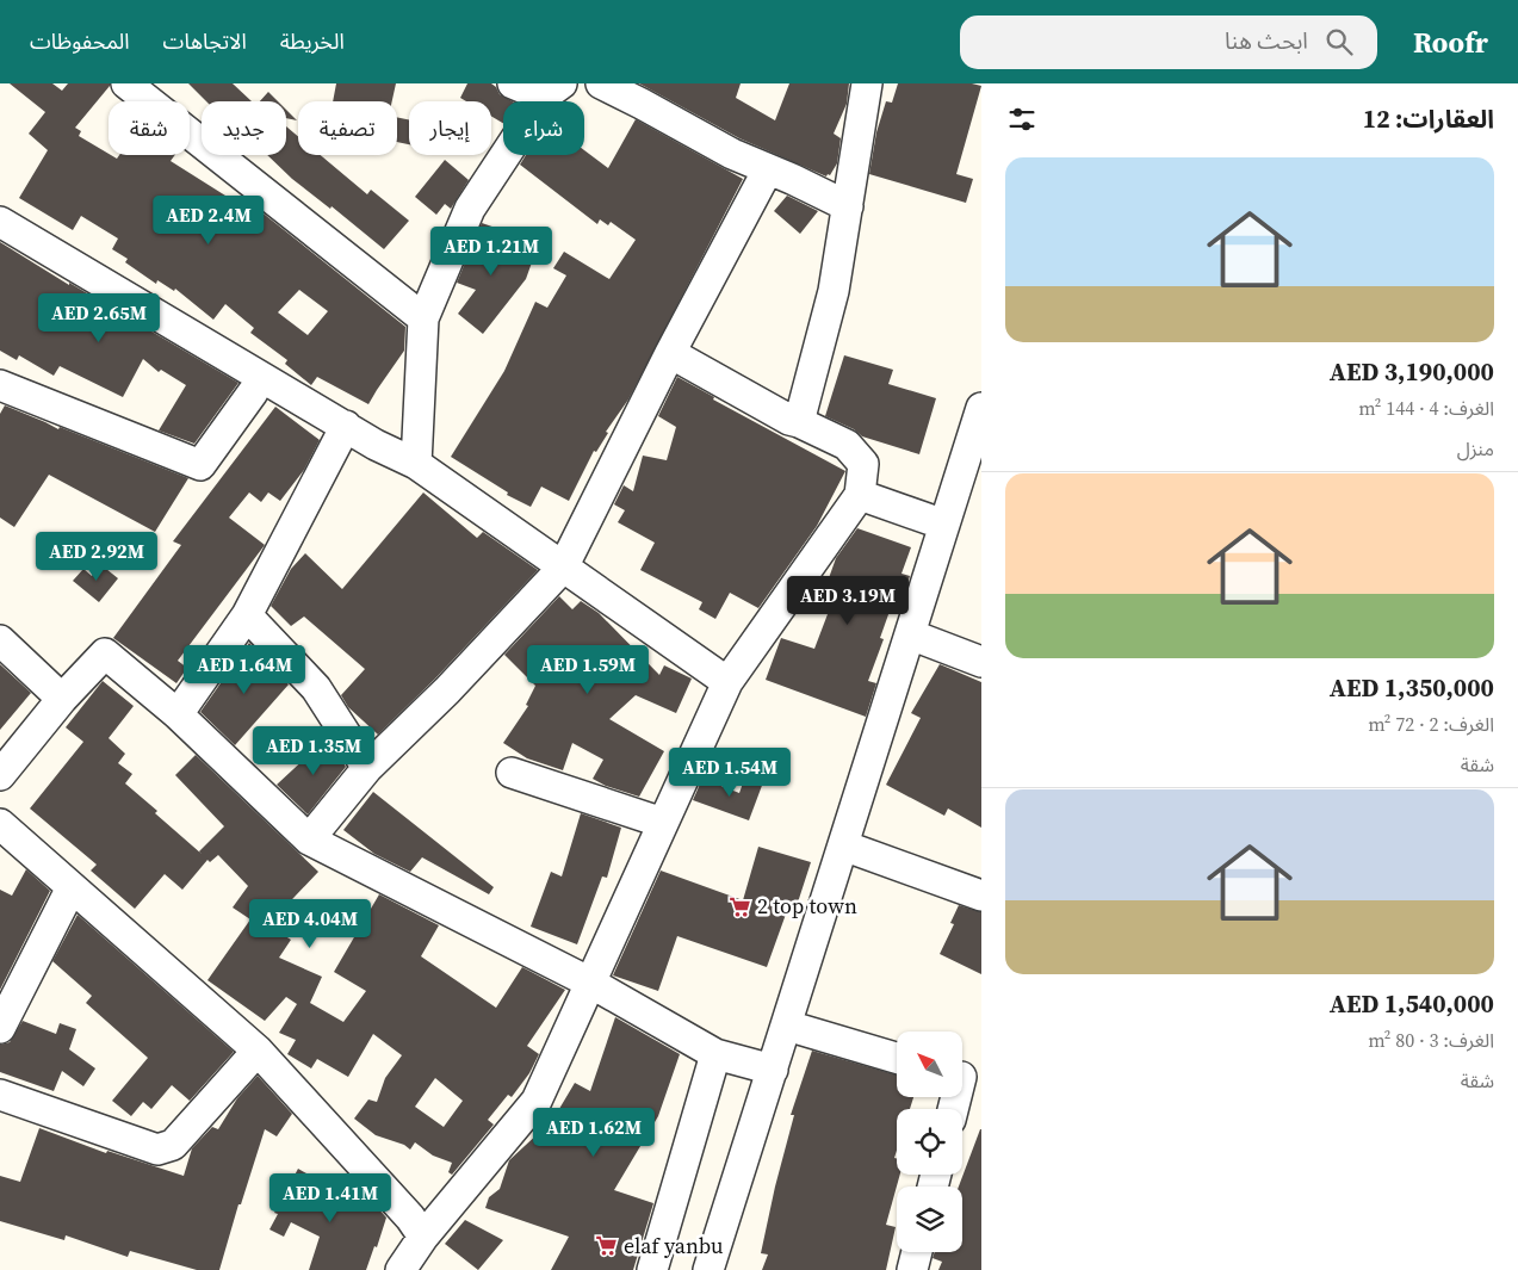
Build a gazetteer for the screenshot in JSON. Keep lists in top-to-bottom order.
{
  "places": {
    "supermarket": ["2 top town", "elaf yanbu"]
  },
  "north": "top left",
  "page": {
    "header": "Roofr",
    "search": "ابحث هنا",
    "nav": ["الخريطة", "الاتجاهات", "المحفوظات"],
    "heading": "العقارات: 12",
    "chip": [
      "شراء",
      "إيجار",
      "تصفية",
      "جديد",
      "شقة"
    ],
    "list": [
      {
        "name": "AED 3,190,000",
        "note": "الغرف: 4 · 144 m² · منزل"
      },
      {
        "name": "AED 1,350,000",
        "note": "الغرف: 2 · 72 m² · شقة"
      },
      {
        "name": "AED 1,540,000",
        "note": "الغرف: 3 · 80 m² · شقة"
      }
    ],
    "price": [
      "AED 2.4M",
      "AED 1.21M",
      "AED 2.65M",
      "AED 2.92M",
      "AED 3.19M",
      "AED 1.64M",
      "AED 1.59M",
      "AED 1.35M",
      "AED 1.54M",
      "AED 4.04M",
      "AED 1.62M",
      "AED 1.41M"
    ]
  }
}
